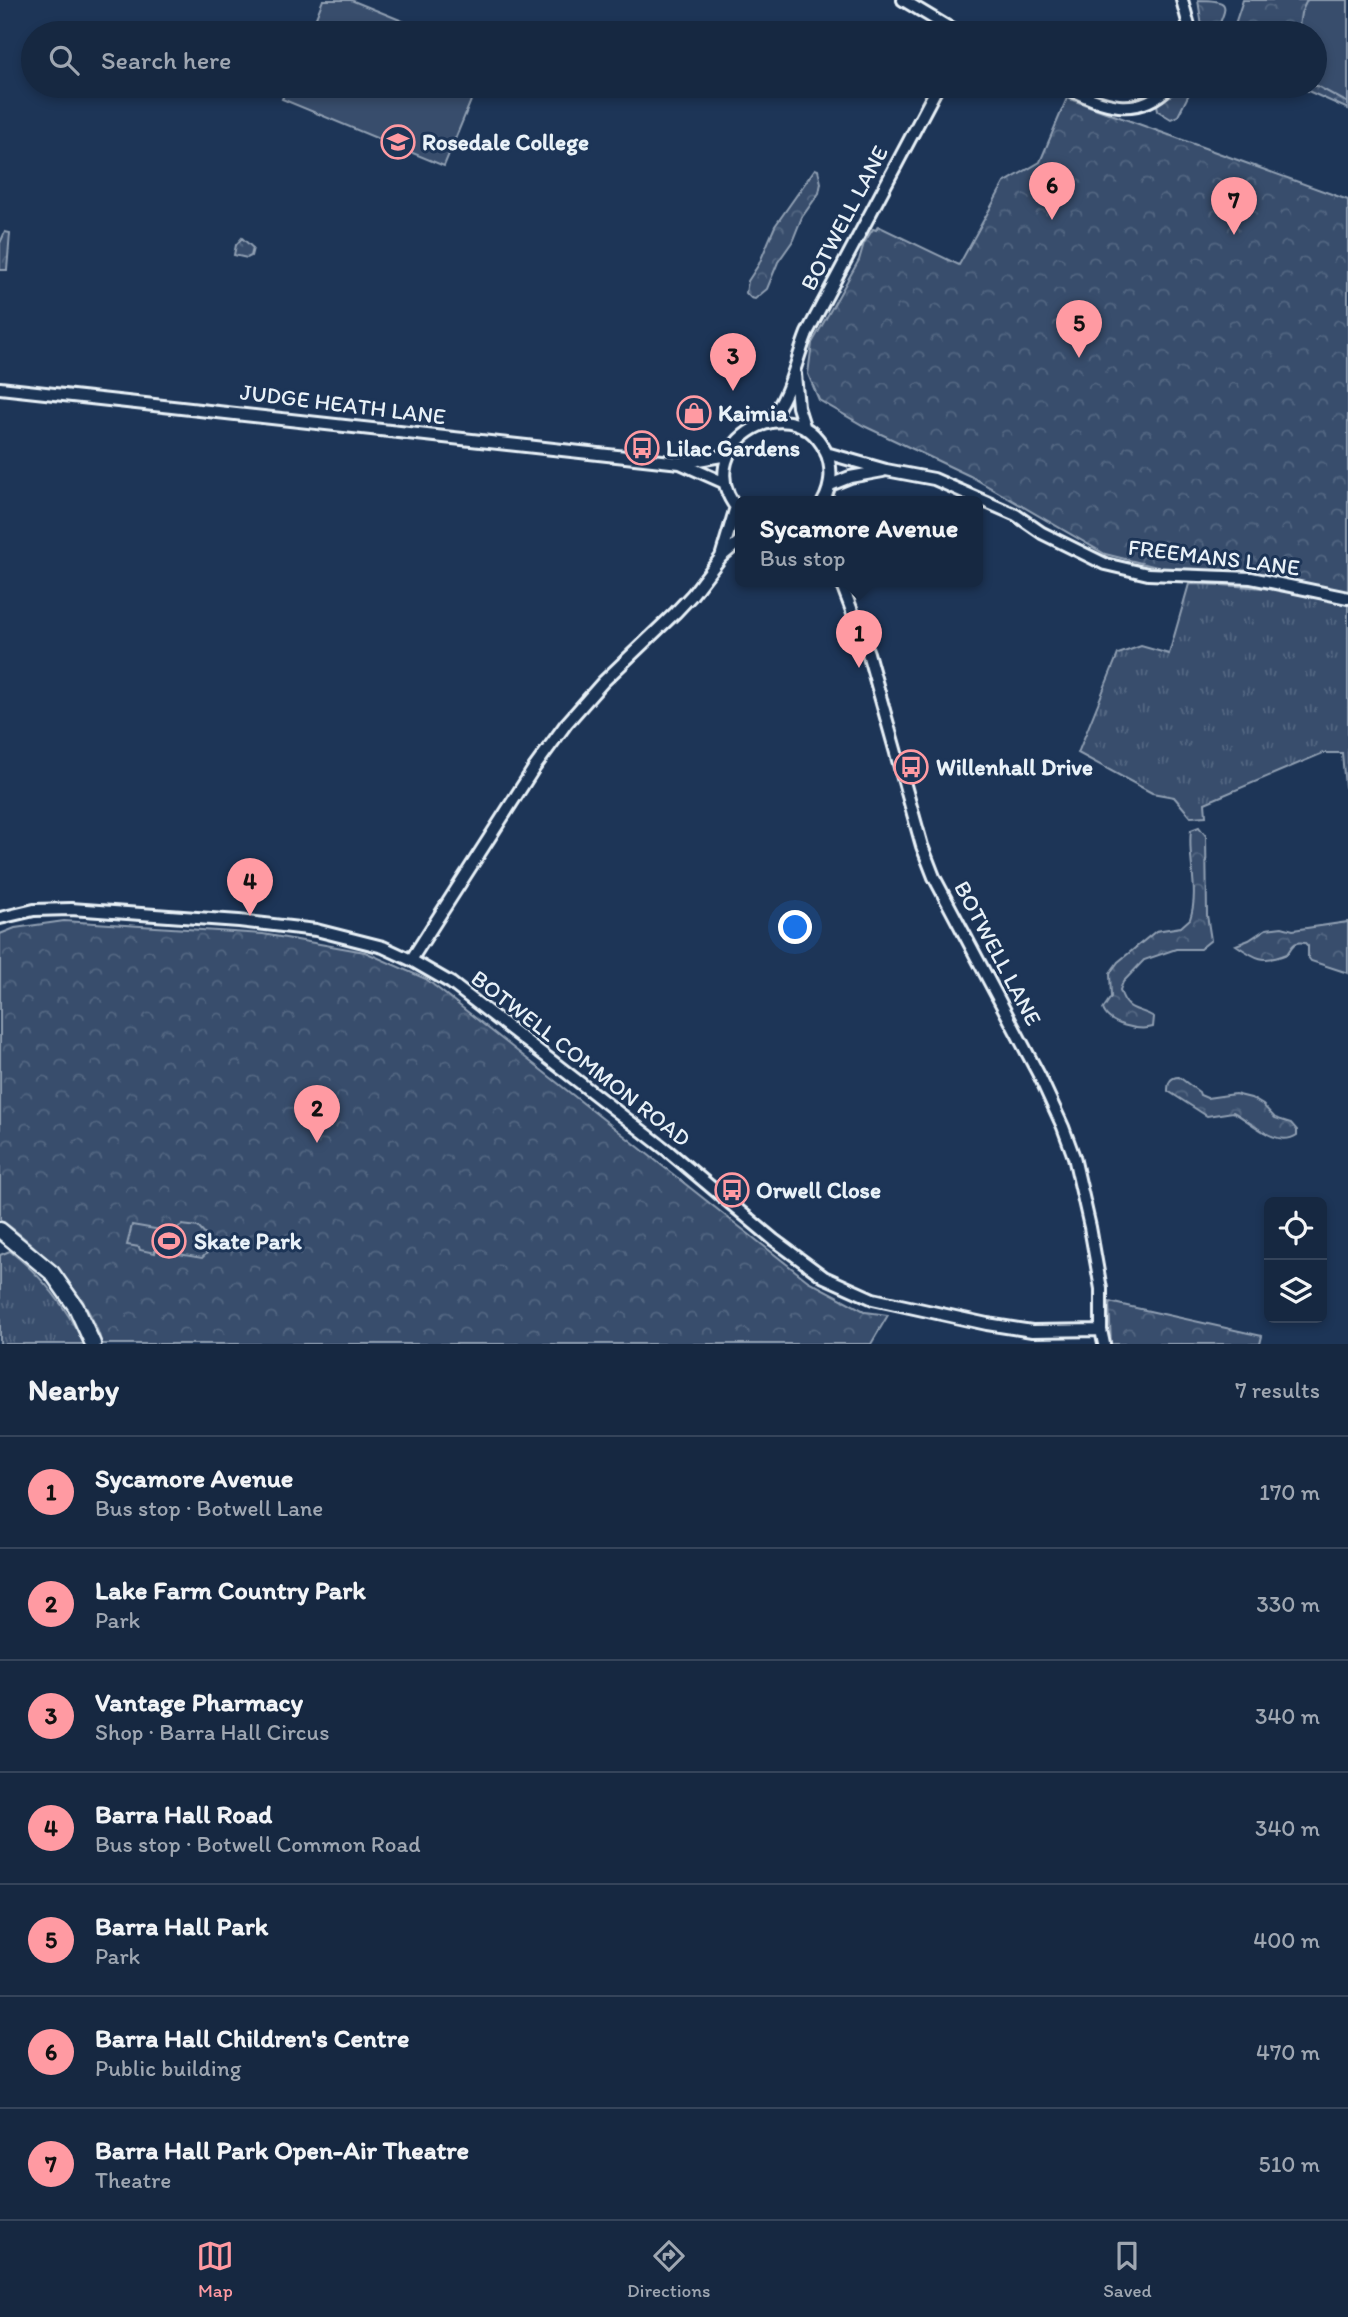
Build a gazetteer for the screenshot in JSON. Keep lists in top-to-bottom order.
{
  "streets": {
    "street": [
      "BOTWELL LANE",
      "JUDGE HEATH LANE",
      "FREEMANS LANE",
      "BOTWELL COMMON ROAD"
    ]
  },
  "crossings": [
    ["BOTWELL LANE", "BOTWELL COMMON ROAD"]
  ],
  "places": {
    "school or university": ["Rosedale College"],
    "shop": ["Kaimia"],
    "bus stop": ["Lilac Gardens", "Willenhall Drive", "Orwell Close"],
    "sports": ["Skate Park"]
  },
  "page": {
    "search": "Search here",
    "pins": [
      "6",
      "7",
      "5",
      "3",
      "1",
      "4",
      "2"
    ],
    "popup": ["Sycamore Avenue", "Bus stop"],
    "heading": ["Nearby", "7 results"],
    "list": [
      {
        "mark": "1",
        "name": "Sycamore Avenue",
        "note": "Bus stop · Botwell Lane",
        "value": "170 m"
      },
      {
        "mark": "2",
        "name": "Lake Farm Country Park",
        "note": "Park",
        "value": "330 m"
      },
      {
        "mark": "3",
        "name": "Vantage Pharmacy",
        "note": "Shop · Barra Hall Circus",
        "value": "340 m"
      },
      {
        "mark": "4",
        "name": "Barra Hall Road",
        "note": "Bus stop · Botwell Common Road",
        "value": "340 m"
      },
      {
        "mark": "5",
        "name": "Barra Hall Park",
        "note": "Park",
        "value": "400 m"
      },
      {
        "mark": "6",
        "name": "Barra Hall Children's Centre",
        "note": "Public building",
        "value": "470 m"
      },
      {
        "mark": "7",
        "name": "Barra Hall Park Open-Air Theatre",
        "note": "Theatre",
        "value": "510 m"
      }
    ],
    "nav": ["Map", "Directions", "Saved"]
  }
}
